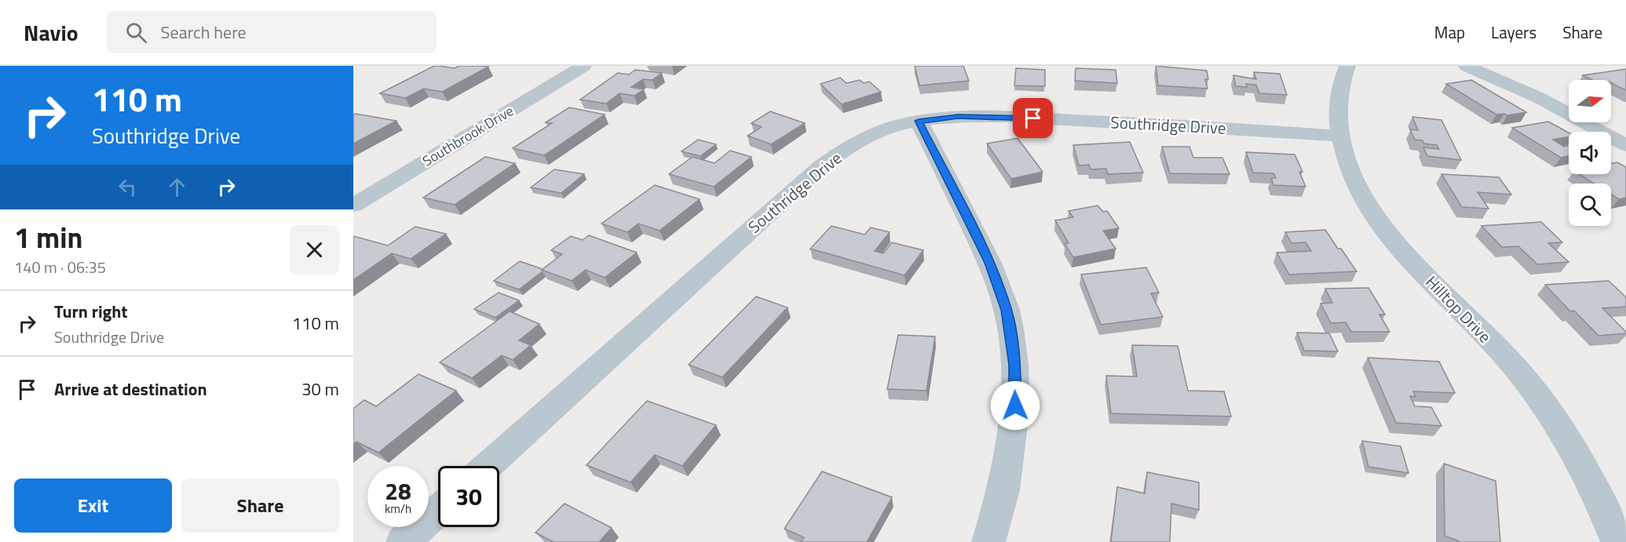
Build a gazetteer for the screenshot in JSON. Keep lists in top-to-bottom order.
{
  "streets": {
    "street": ["Southridge Drive", "Southbrook Drive", "Hilltop Drive"]
  },
  "crossings": [
    ["Southridge Drive", "Hilltop Drive"]
  ],
  "north": "right",
  "page": {
    "header": "Navio",
    "search": "Search here",
    "nav": ["Map", "Layers", "Share"],
    "turn": ["110 m", "Southridge Drive"],
    "heading": ["1 min", "140 m · 06:35"],
    "list": [
      {
        "name": "Turn right",
        "note": "Southridge Drive",
        "value": "110 m"
      },
      {
        "name": "Arrive at destination",
        "value": "30 m"
      }
    ],
    "speed": "28 km/h",
    "limit": "30",
    "buttons": ["Exit", "Share"]
  }
}
